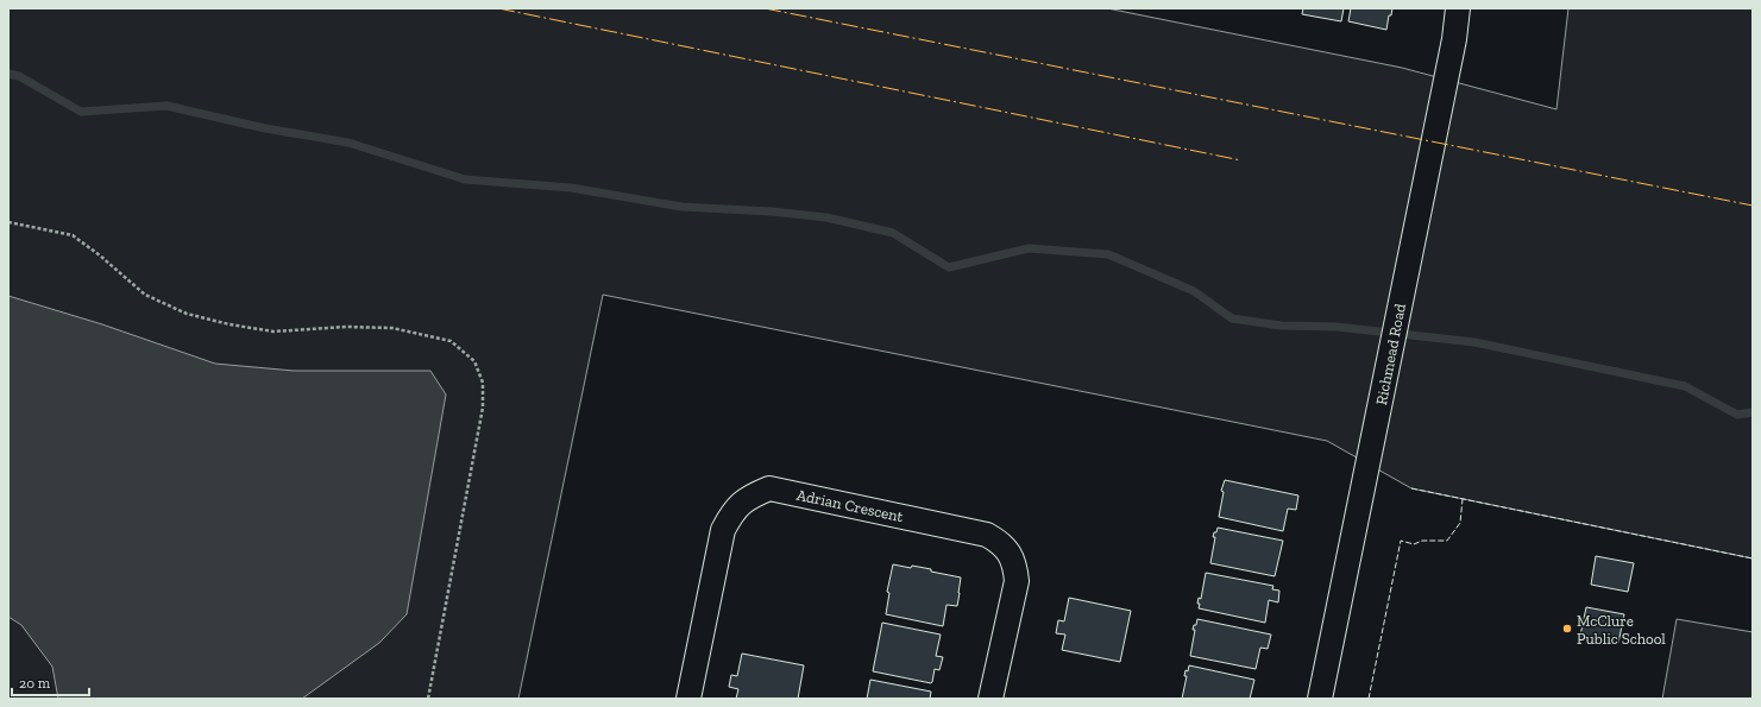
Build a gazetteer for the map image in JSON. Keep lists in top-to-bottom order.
{
  "streets": {
    "street": ["Richmead Road", "Adrian Crescent"]
  },
  "places": ["McClure Public School"],
  "scale_bar": "20 m"
}
